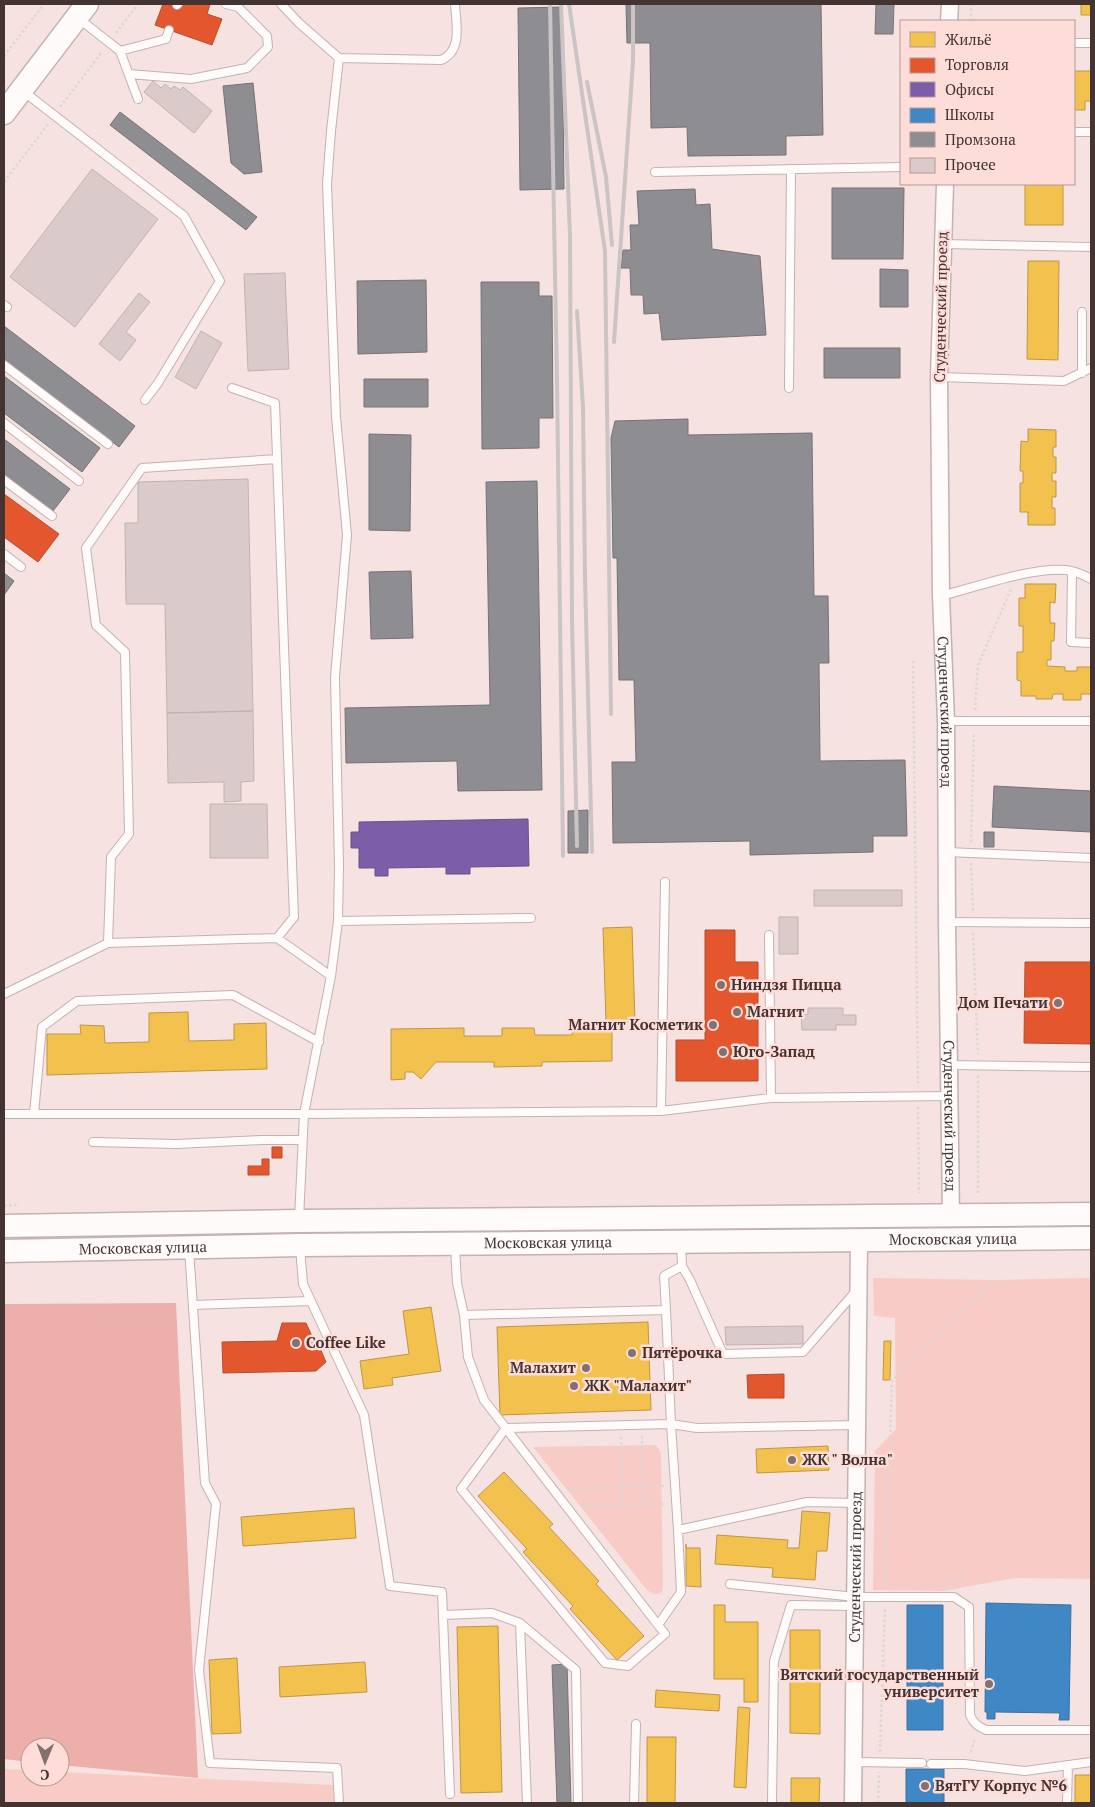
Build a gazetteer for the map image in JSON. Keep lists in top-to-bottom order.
{
  "streets": {
    "main road": ["Студенческий проезд", "Московская улица"]
  },
  "crossings": [
    ["Студенческий проезд", "Московская улица"]
  ],
  "places": [
    "Ниндзя Пицца",
    "Дом Печати",
    "Магнит",
    "Магнит Косметик",
    "Юго-Запад",
    "Coffee Like",
    "Пятёрочка",
    "Малахит",
    "ЖК \"Малахит\"",
    "ЖК \" Волна\"",
    "Вятский государственный университет",
    "ВятГУ Корпус №6"
  ],
  "legend": [
    "Жильё",
    "Торговля",
    "Офисы",
    "Школы",
    "Промзона",
    "Прочее"
  ],
  "north": "bottom"
}
